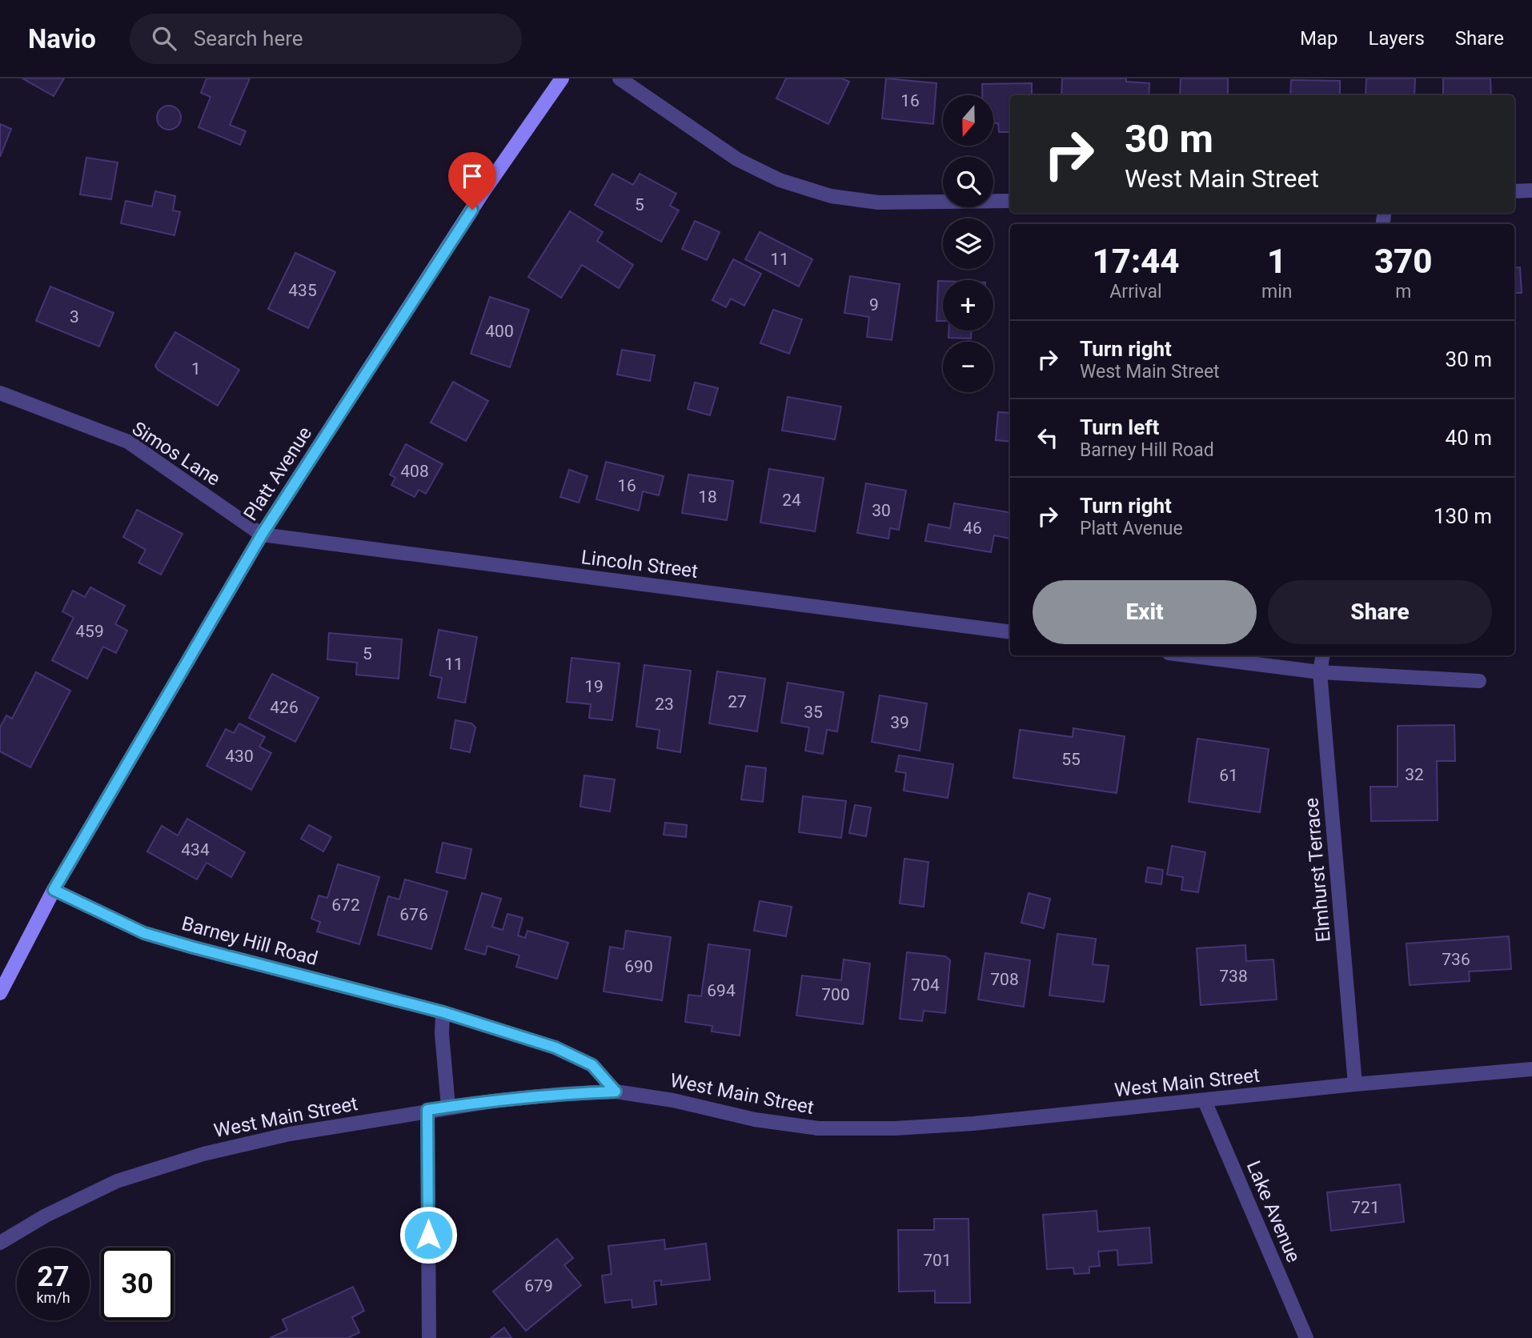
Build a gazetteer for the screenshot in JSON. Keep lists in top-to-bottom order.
{
  "streets": {
    "main road": ["Platt Avenue"],
    "street": [
      "Simos Lane",
      "Lincoln Street",
      "Elmhurst Terrace",
      "Barney Hill Road",
      "West Main Street",
      "Lake Avenue"
    ]
  },
  "crossings": [
    ["Simos Lane", "Platt Avenue"],
    ["Simos Lane", "Lincoln Street"],
    ["Platt Avenue", "Lincoln Street"],
    ["Platt Avenue", "Barney Hill Road"],
    ["Elmhurst Terrace", "West Main Street"],
    ["Barney Hill Road", "West Main Street"],
    ["West Main Street", "Lake Avenue"]
  ],
  "house_numbers": [
    "16",
    "5",
    "11",
    "435",
    "9",
    "3",
    "400",
    "1",
    "408",
    "16",
    "18",
    "24",
    "30",
    "46",
    "459",
    "5",
    "11",
    "19",
    "27",
    "23",
    "426",
    "35",
    "39",
    "430",
    "55",
    "32",
    "61",
    "434",
    "672",
    "676",
    "736",
    "690",
    "738",
    "708",
    "704",
    "694",
    "700",
    "721",
    "701",
    "679"
  ],
  "north": "bottom",
  "page": {
    "header": "Navio",
    "search": "Search here",
    "nav": ["Map", "Layers", "Share"],
    "map_buttons": ["+", "−"],
    "turn": ["30 m", "West Main Street"],
    "eta": [
      "17:44",
      "Arrival",
      "1",
      "min",
      "370",
      "m"
    ],
    "list": [
      {
        "name": "Turn right",
        "note": "West Main Street",
        "value": "30 m"
      },
      {
        "name": "Turn left",
        "note": "Barney Hill Road",
        "value": "40 m"
      },
      {
        "name": "Turn right",
        "note": "Platt Avenue",
        "value": "130 m"
      }
    ],
    "buttons": ["Exit", "Share"],
    "speed": "27 km/h",
    "limit": "30"
  }
}
